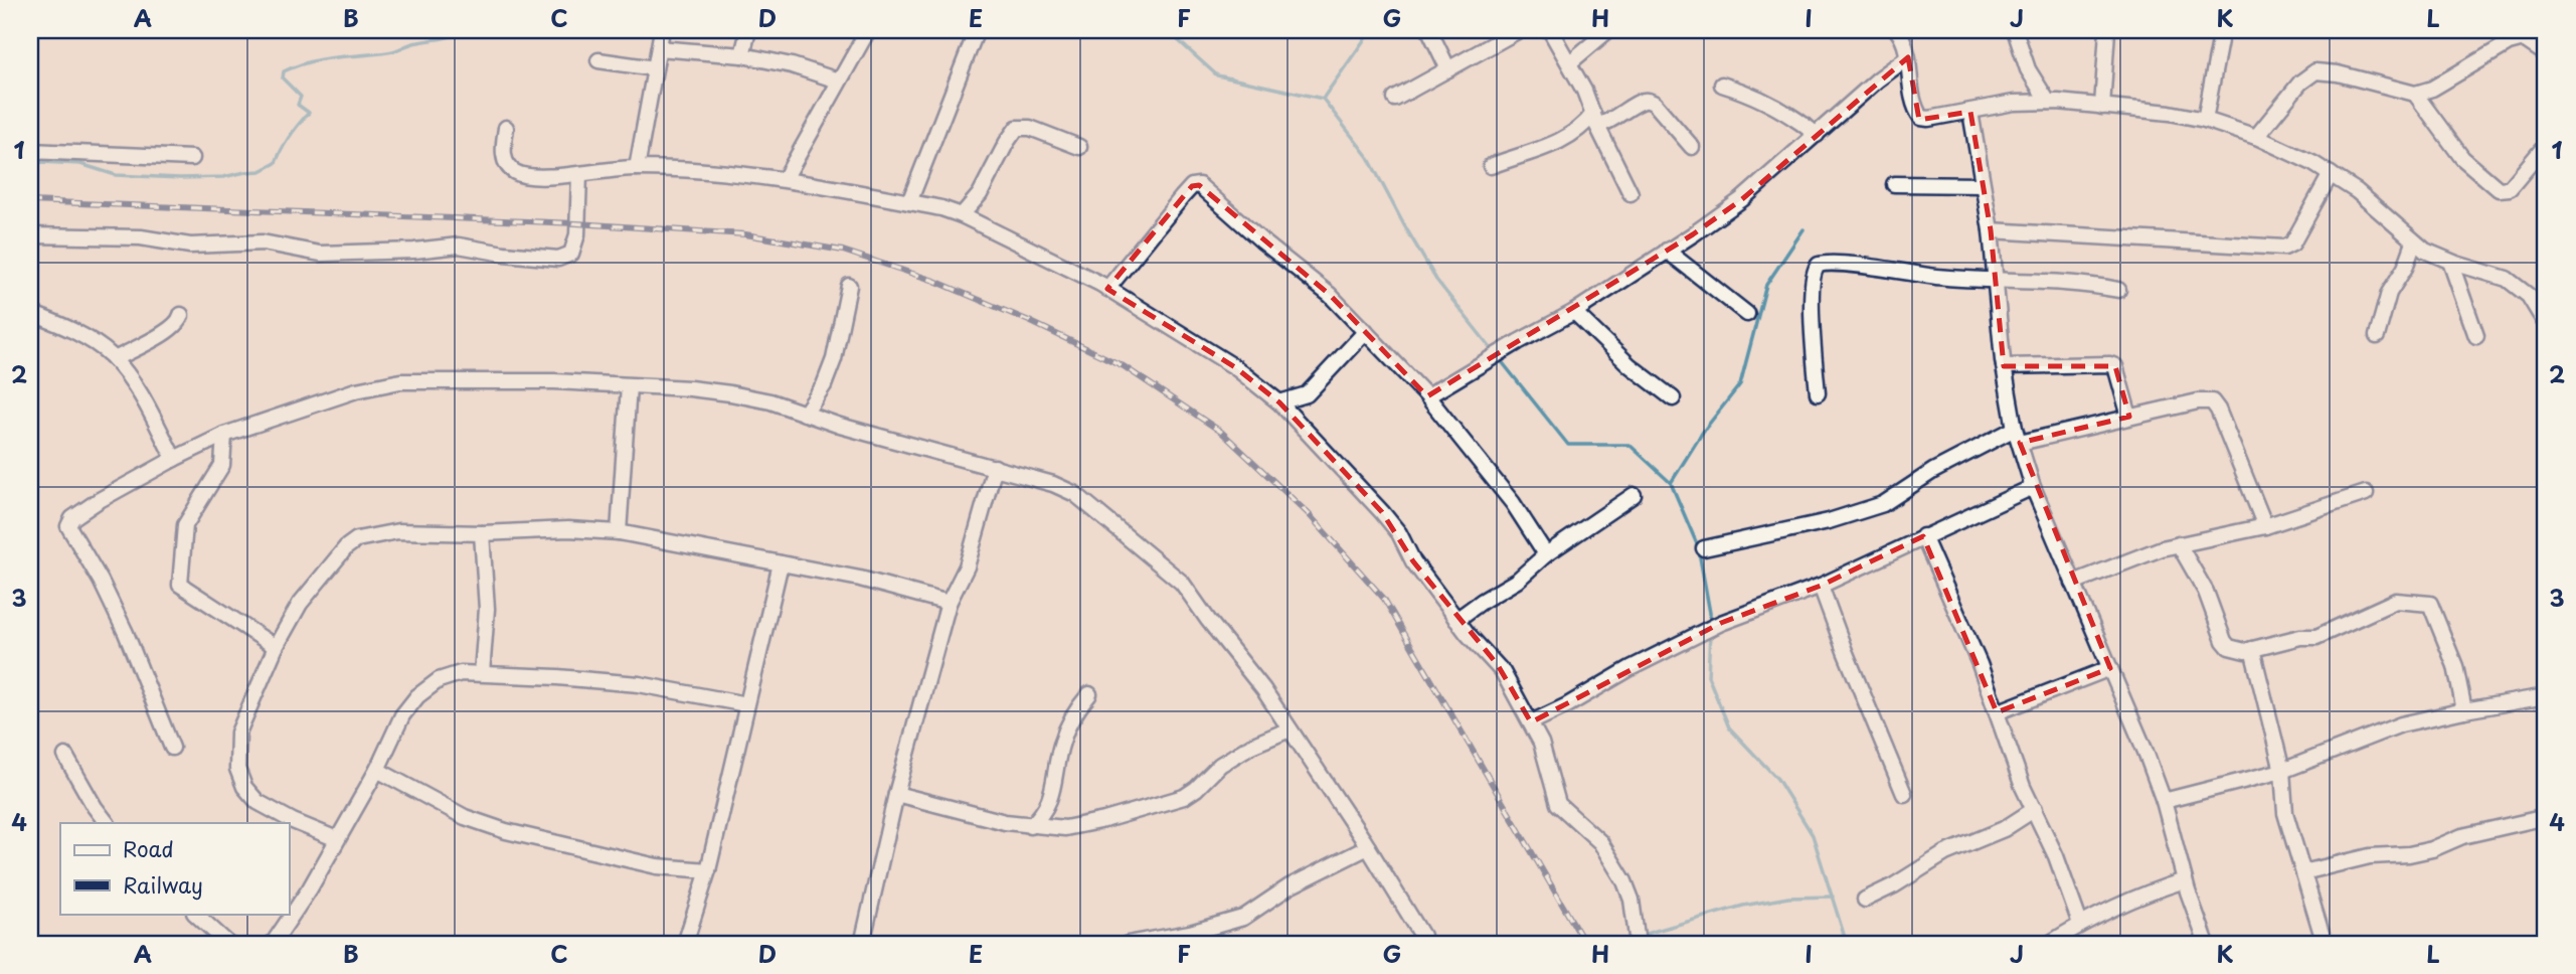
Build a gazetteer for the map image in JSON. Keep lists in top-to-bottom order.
{
  "legend": ["Road", "Railway"],
  "grid": {
    "columns": [
      "A",
      "B",
      "C",
      "D",
      "E",
      "F",
      "G",
      "H",
      "I",
      "J",
      "K",
      "L"
    ],
    "rows": [
      "1",
      "2",
      "3",
      "4"
    ]
  }
}
